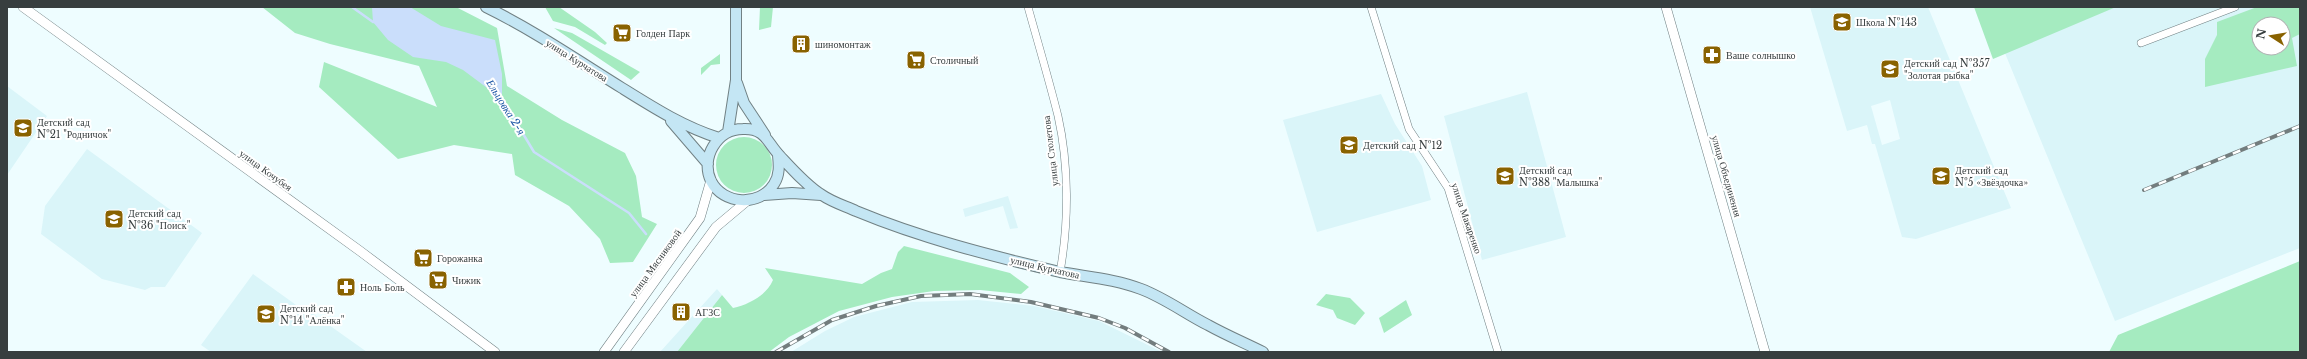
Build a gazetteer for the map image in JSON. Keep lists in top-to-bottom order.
{
  "streets": {
    "main road": ["улица Курчатова"],
    "street": [
      "улица Столетова",
      "улица Кочубея",
      "улица Объединения",
      "улица Макаренко",
      "улица Мясниковой"
    ]
  },
  "crossings": [
    ["улица Курчатова", "улица Столетова"],
    ["улица Курчатова", "улица Мясниковой"]
  ],
  "water": ["Ельцовка 2-я"],
  "places": {
    "school or university": [
      "Школа №143",
      "Детский сад №357 \"Золотая рыбка\"",
      "Детский сад №21 \"Родничок\"",
      "Детский сад №12",
      "Детский сад №388 \"Малышка\"",
      "Детский сад №5 «Звёздочка»",
      "Детский сад №36 \"Поиск\"",
      "Детский сад №14 \"Алёнка\""
    ],
    "supermarket": [
      "Голден Парк",
      "Столичный",
      "Горожанка",
      "Чижик"
    ],
    "building": ["шиномонтаж", "АГЗС"],
    "pharmacy": ["Ваше солнышко", "Ноль Боль"]
  },
  "north": "left"
}
